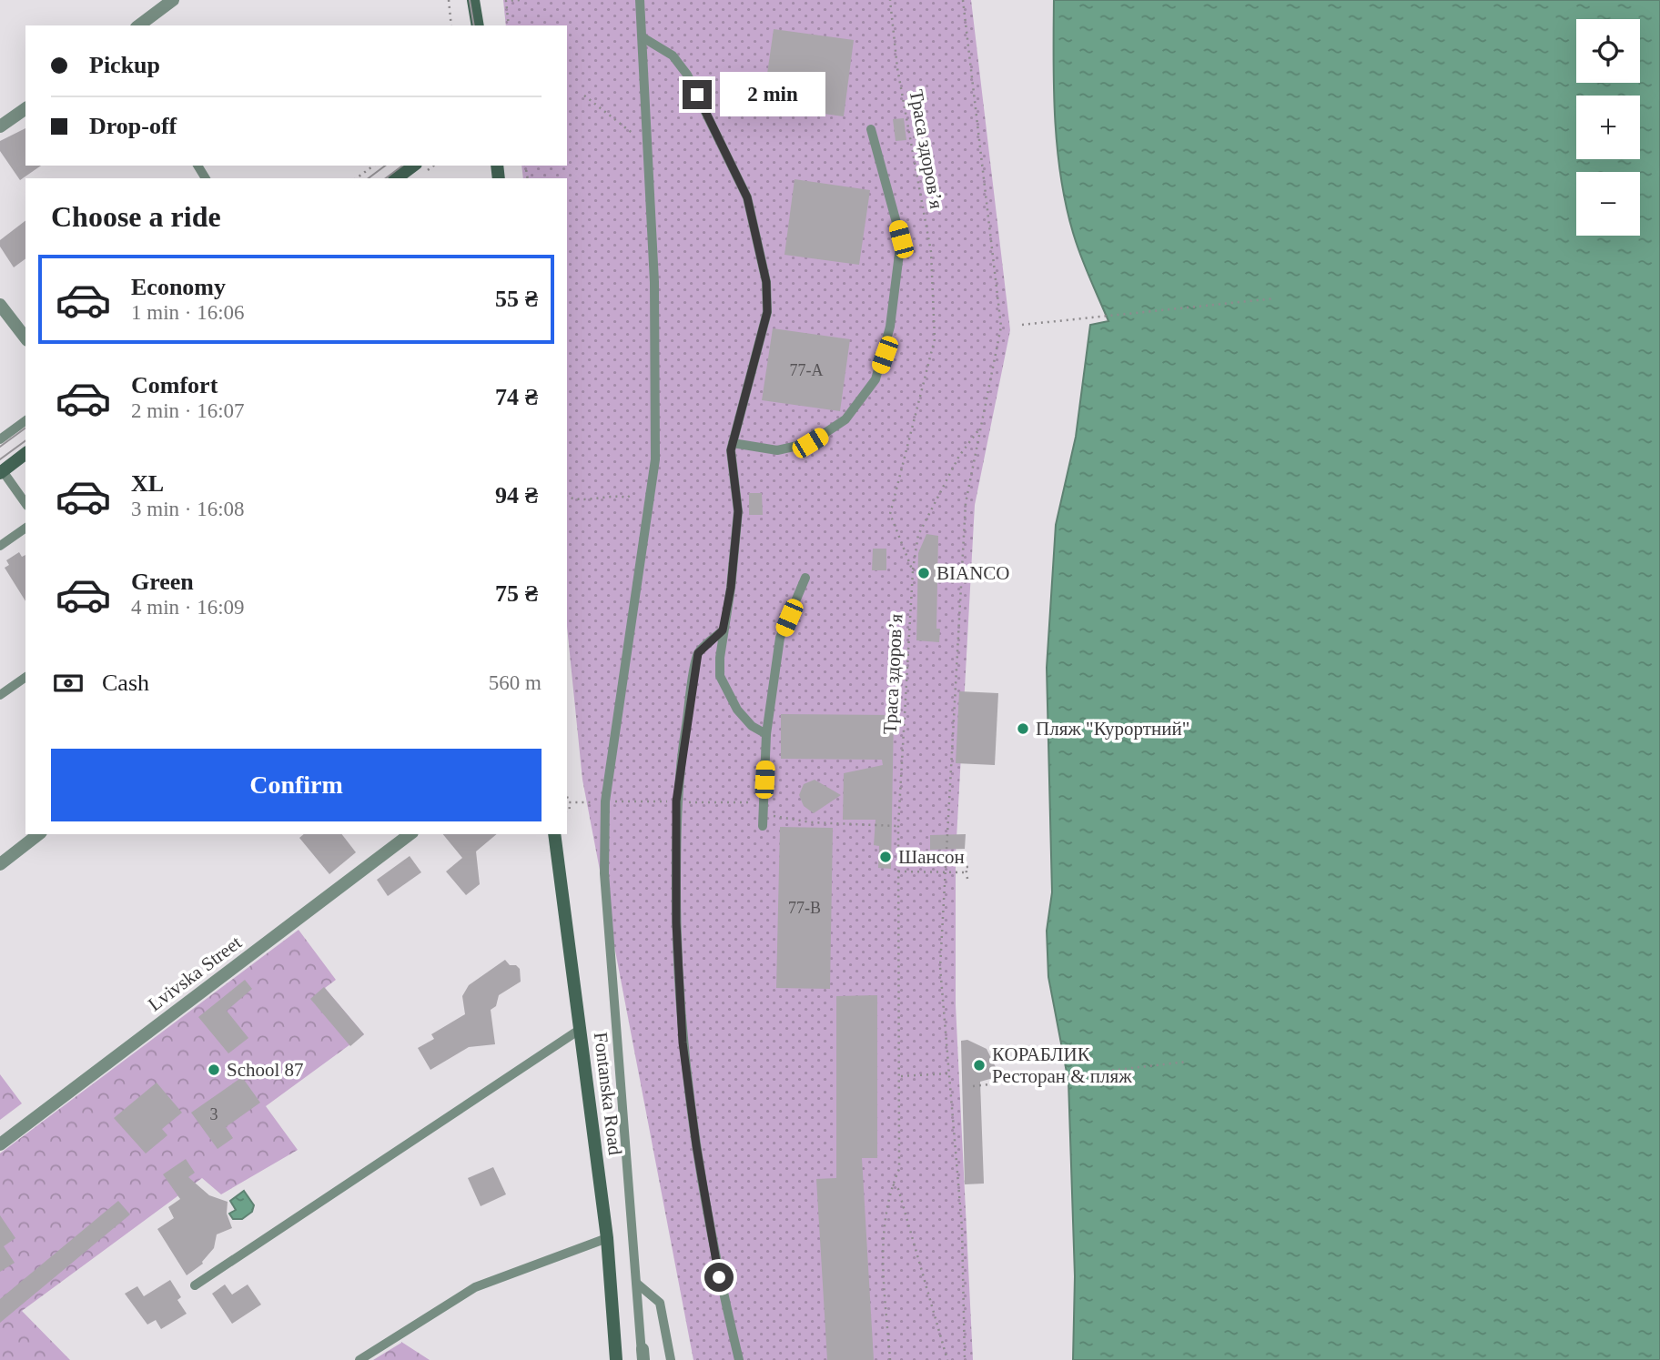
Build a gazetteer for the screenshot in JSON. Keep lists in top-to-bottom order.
{
  "streets": {
    "main road": ["Fontanska Road"],
    "street": ["Lvivska Street"],
    "path": ["Траса здоров’я"]
  },
  "places": [
    "BIANCO",
    "Пляж \"Курортний\"",
    "Шансон",
    "КОРАБЛИК Ресторан & пляж",
    "School 87"
  ],
  "house_numbers": ["77-А", "77-В", "3"],
  "page": {
    "map_buttons": ["+", "−"],
    "banner": ["Pickup", "Drop-off"],
    "bubble": "2 min",
    "heading": "Choose a ride",
    "list": [
      {
        "name": "Economy",
        "note": "1 min · 16:06",
        "value": "55 ₴"
      },
      {
        "name": "Comfort",
        "note": "2 min · 16:07",
        "value": "74 ₴"
      },
      {
        "name": "XL",
        "note": "3 min · 16:08",
        "value": "94 ₴"
      },
      {
        "name": "Green",
        "note": "4 min · 16:09",
        "value": "75 ₴"
      }
    ],
    "pay": ["Cash", "560 m"],
    "buttons": "Confirm"
  }
}
